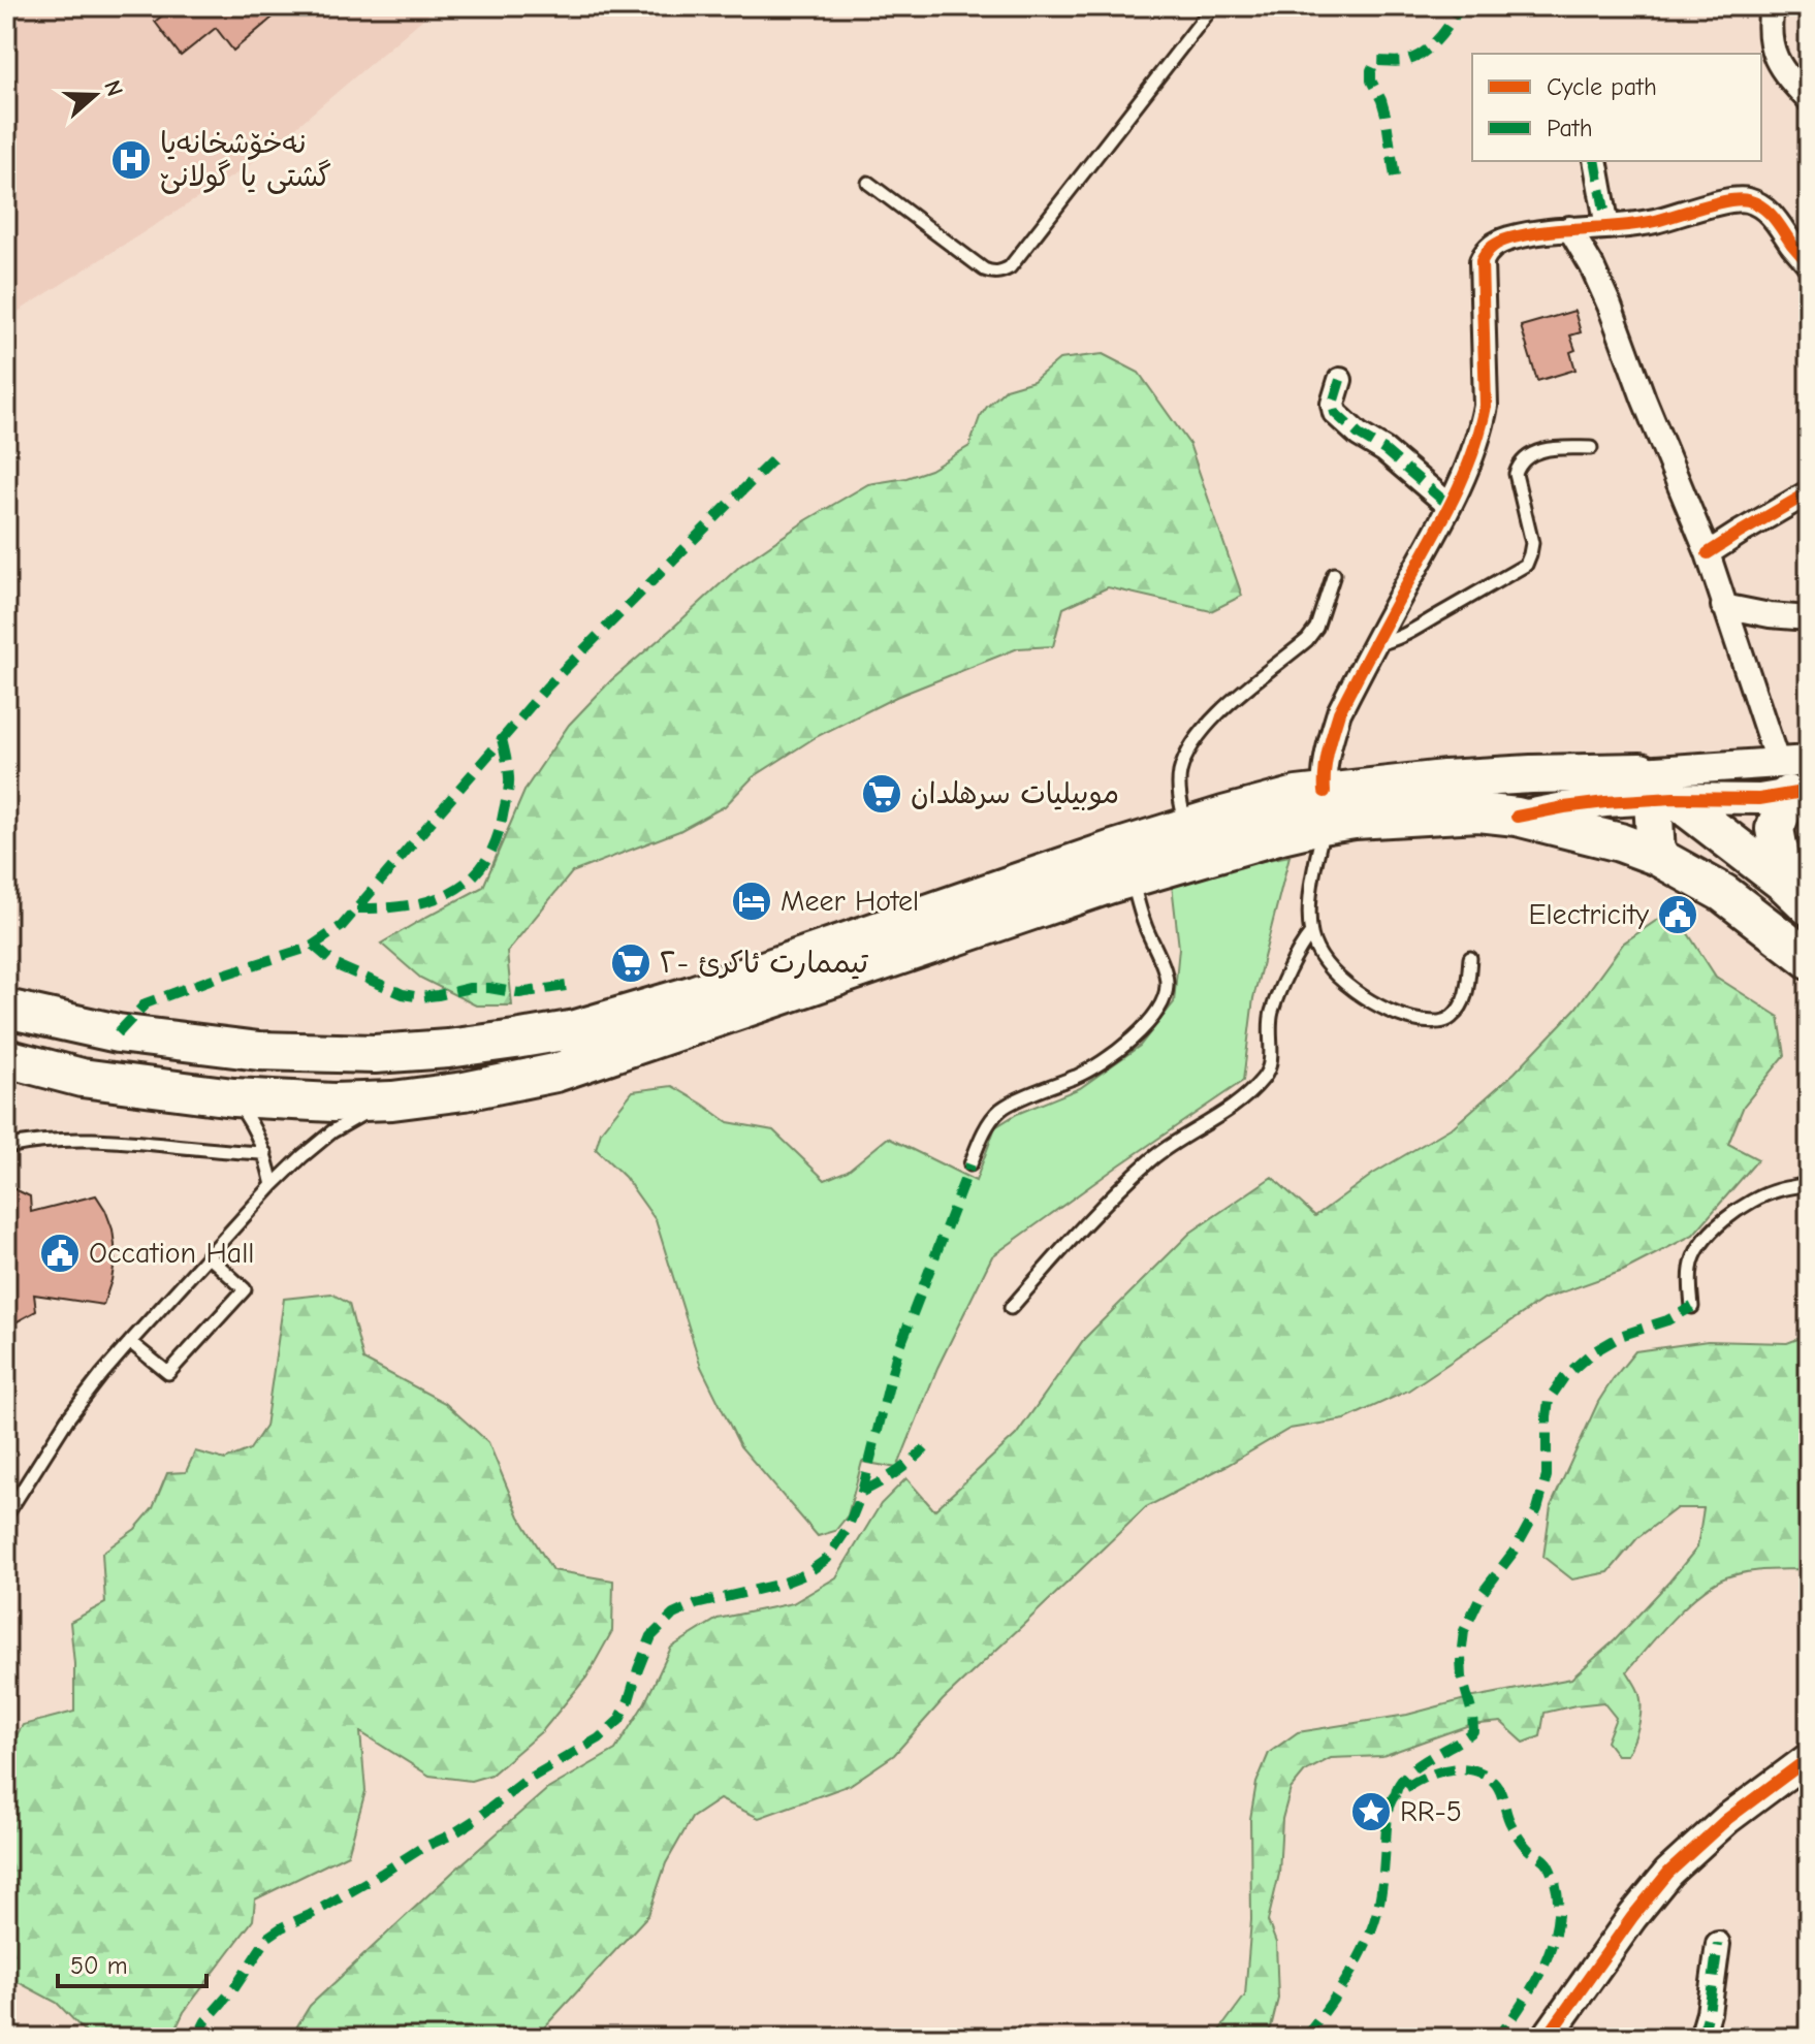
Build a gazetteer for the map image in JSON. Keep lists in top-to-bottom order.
{
  "places": {
    "hospital": ["نەخۆشخانەیا گشتی یا گولانێ"],
    "supermarket": ["موبيليات سرهلدان", "تيممارت ئاكرئ -٢"],
    "hotel": ["Meer Hotel"],
    "public building": ["Electricity", "Occation Hall"],
    "place": ["RR-5"]
  },
  "legend": ["Cycle path", "Path"],
  "scale_bar": "50 m",
  "north": "right"
}
